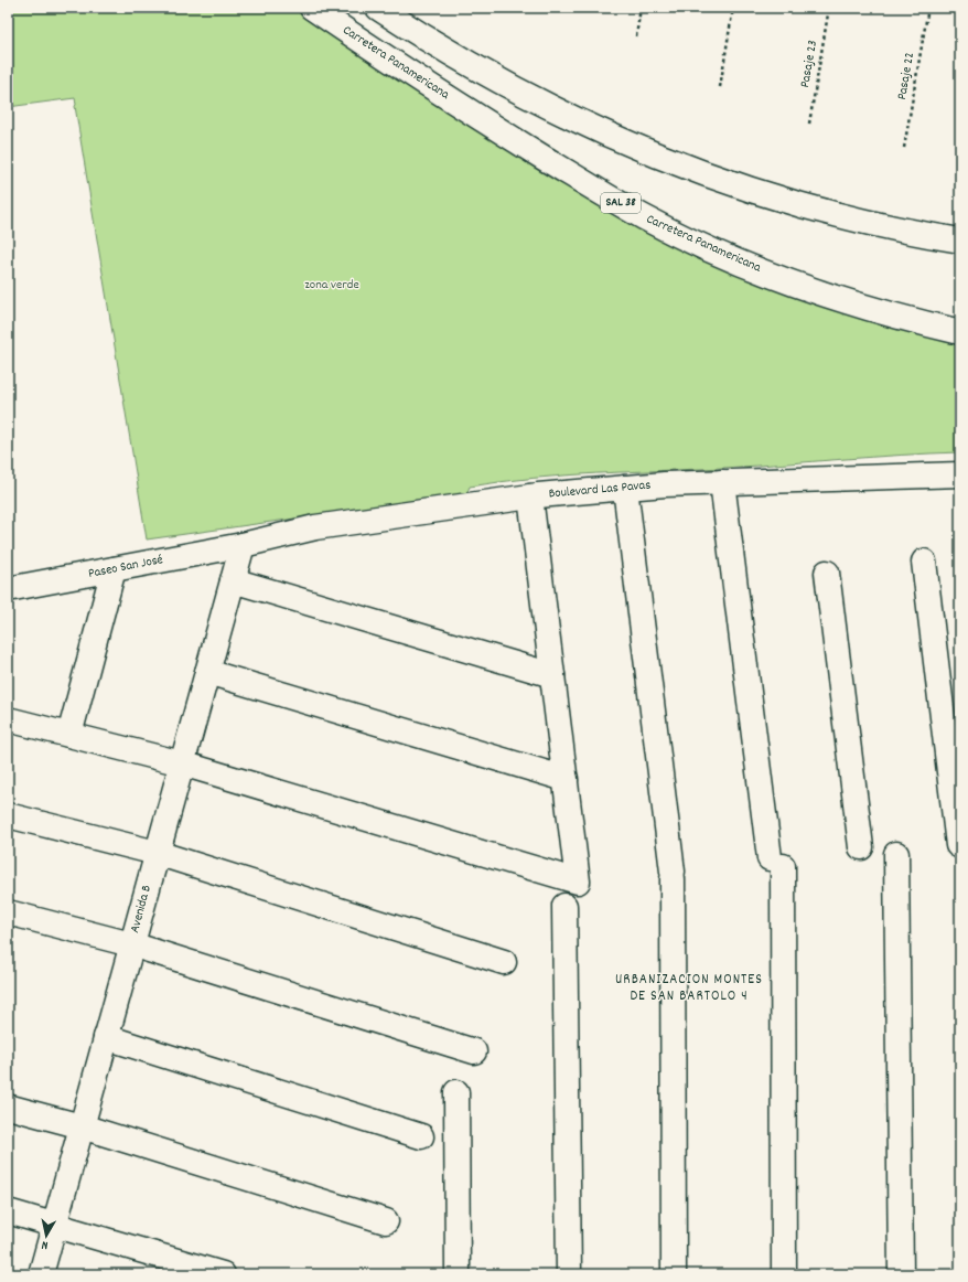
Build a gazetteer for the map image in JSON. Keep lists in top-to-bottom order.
{
  "streets": {
    "main road": [
      "Carretera Panamericana",
      "SAL 38",
      "Boulevard Las Pavas",
      "Paseo San José",
      "Avenida B"
    ],
    "path": ["Pasaje 23", "Pasaje 22"]
  },
  "crossings": [
    ["Boulevard Las Pavas", "Paseo San José"],
    ["Boulevard Las Pavas", "Avenida B"],
    ["Paseo San José", "Avenida B"]
  ],
  "districts": ["URBANIZACION MONTES DE SAN BARTOLO 4"],
  "parks": ["zona verde"],
  "north": "bottom"
}
